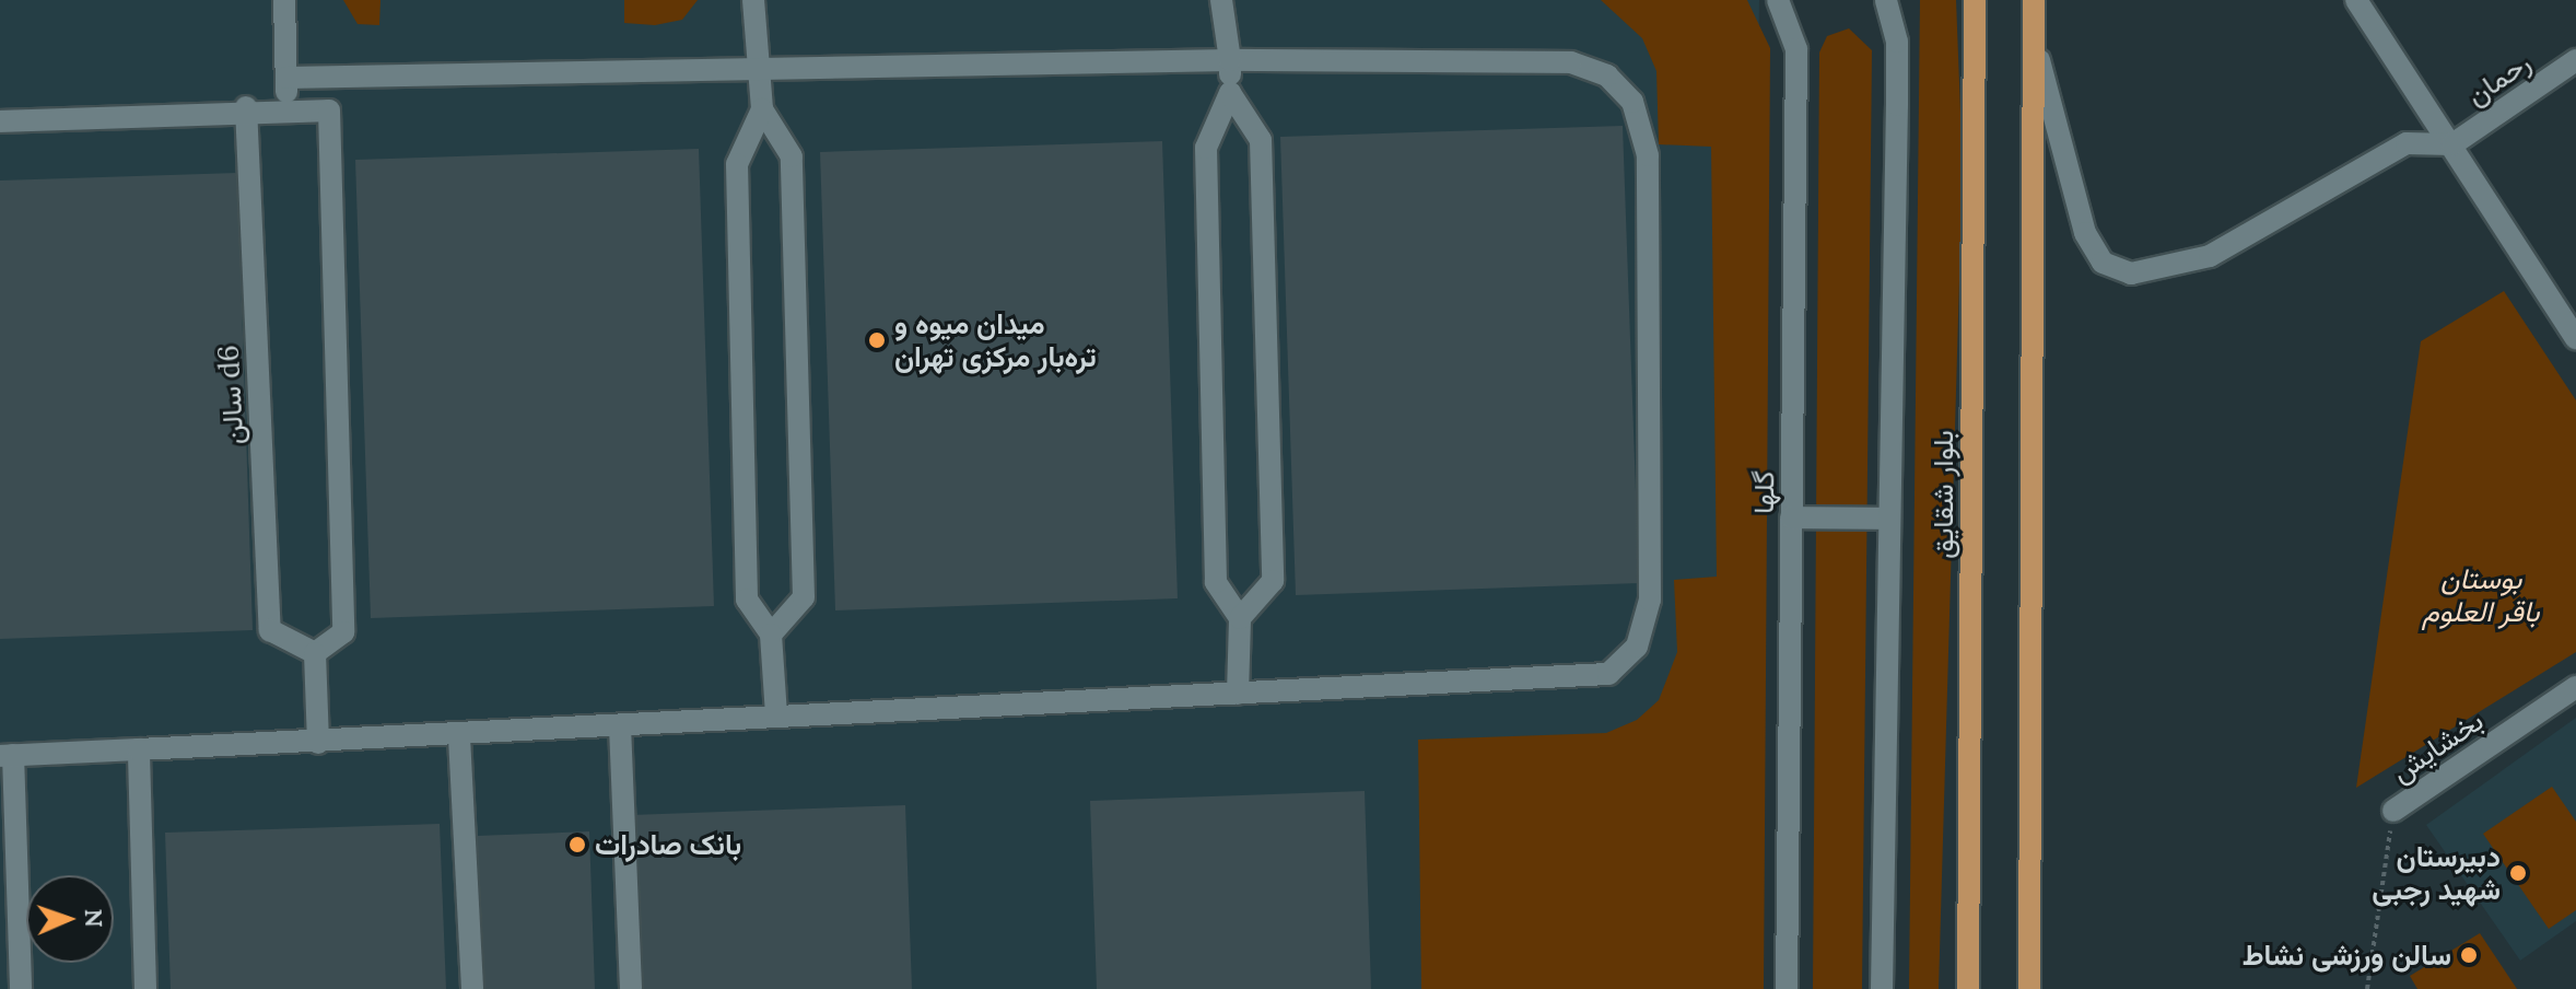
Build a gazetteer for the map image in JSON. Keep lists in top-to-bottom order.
{
  "streets": {
    "main road": ["بلوار شقایق"],
    "street": [
      "رحمان",
      "سالن d6",
      "گلها",
      "بخشایش"
    ]
  },
  "parks": ["بوستان باقر العلوم"],
  "places": [
    "میدان میوه و تره‌بار مرکزی تهران",
    "بانک صادرات",
    "دبیرستان شهید رجبی",
    "سالن ورزشی نشاط"
  ],
  "north": "right"
}
